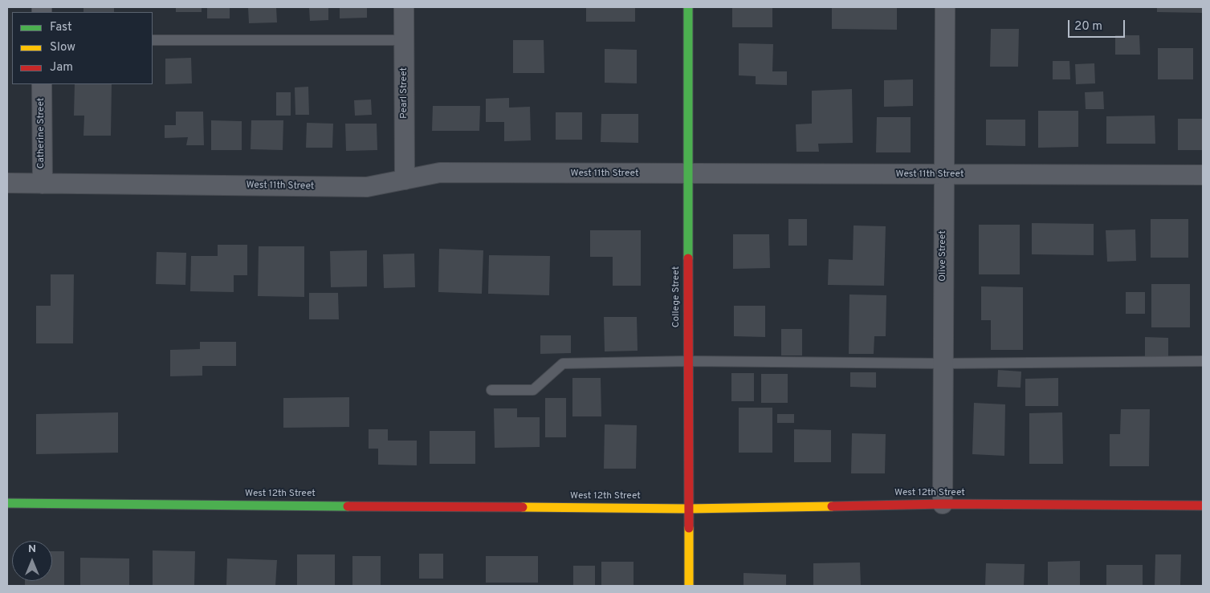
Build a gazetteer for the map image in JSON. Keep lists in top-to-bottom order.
{
  "streets": {
    "main road": ["College Street", "West 12th Street"],
    "street": [
      "Pearl Street",
      "Catherine Street",
      "West 11th Street",
      "Olive Street"
    ]
  },
  "crossings": [
    ["Pearl Street", "West 11th Street"],
    ["Catherine Street", "West 11th Street"],
    ["West 11th Street", "Olive Street"],
    ["West 11th Street", "College Street"],
    ["Olive Street", "West 12th Street"],
    ["College Street", "West 12th Street"]
  ],
  "legend": ["Fast", "Slow", "Jam"],
  "scale_bar": "20 m",
  "north": "top"
}
